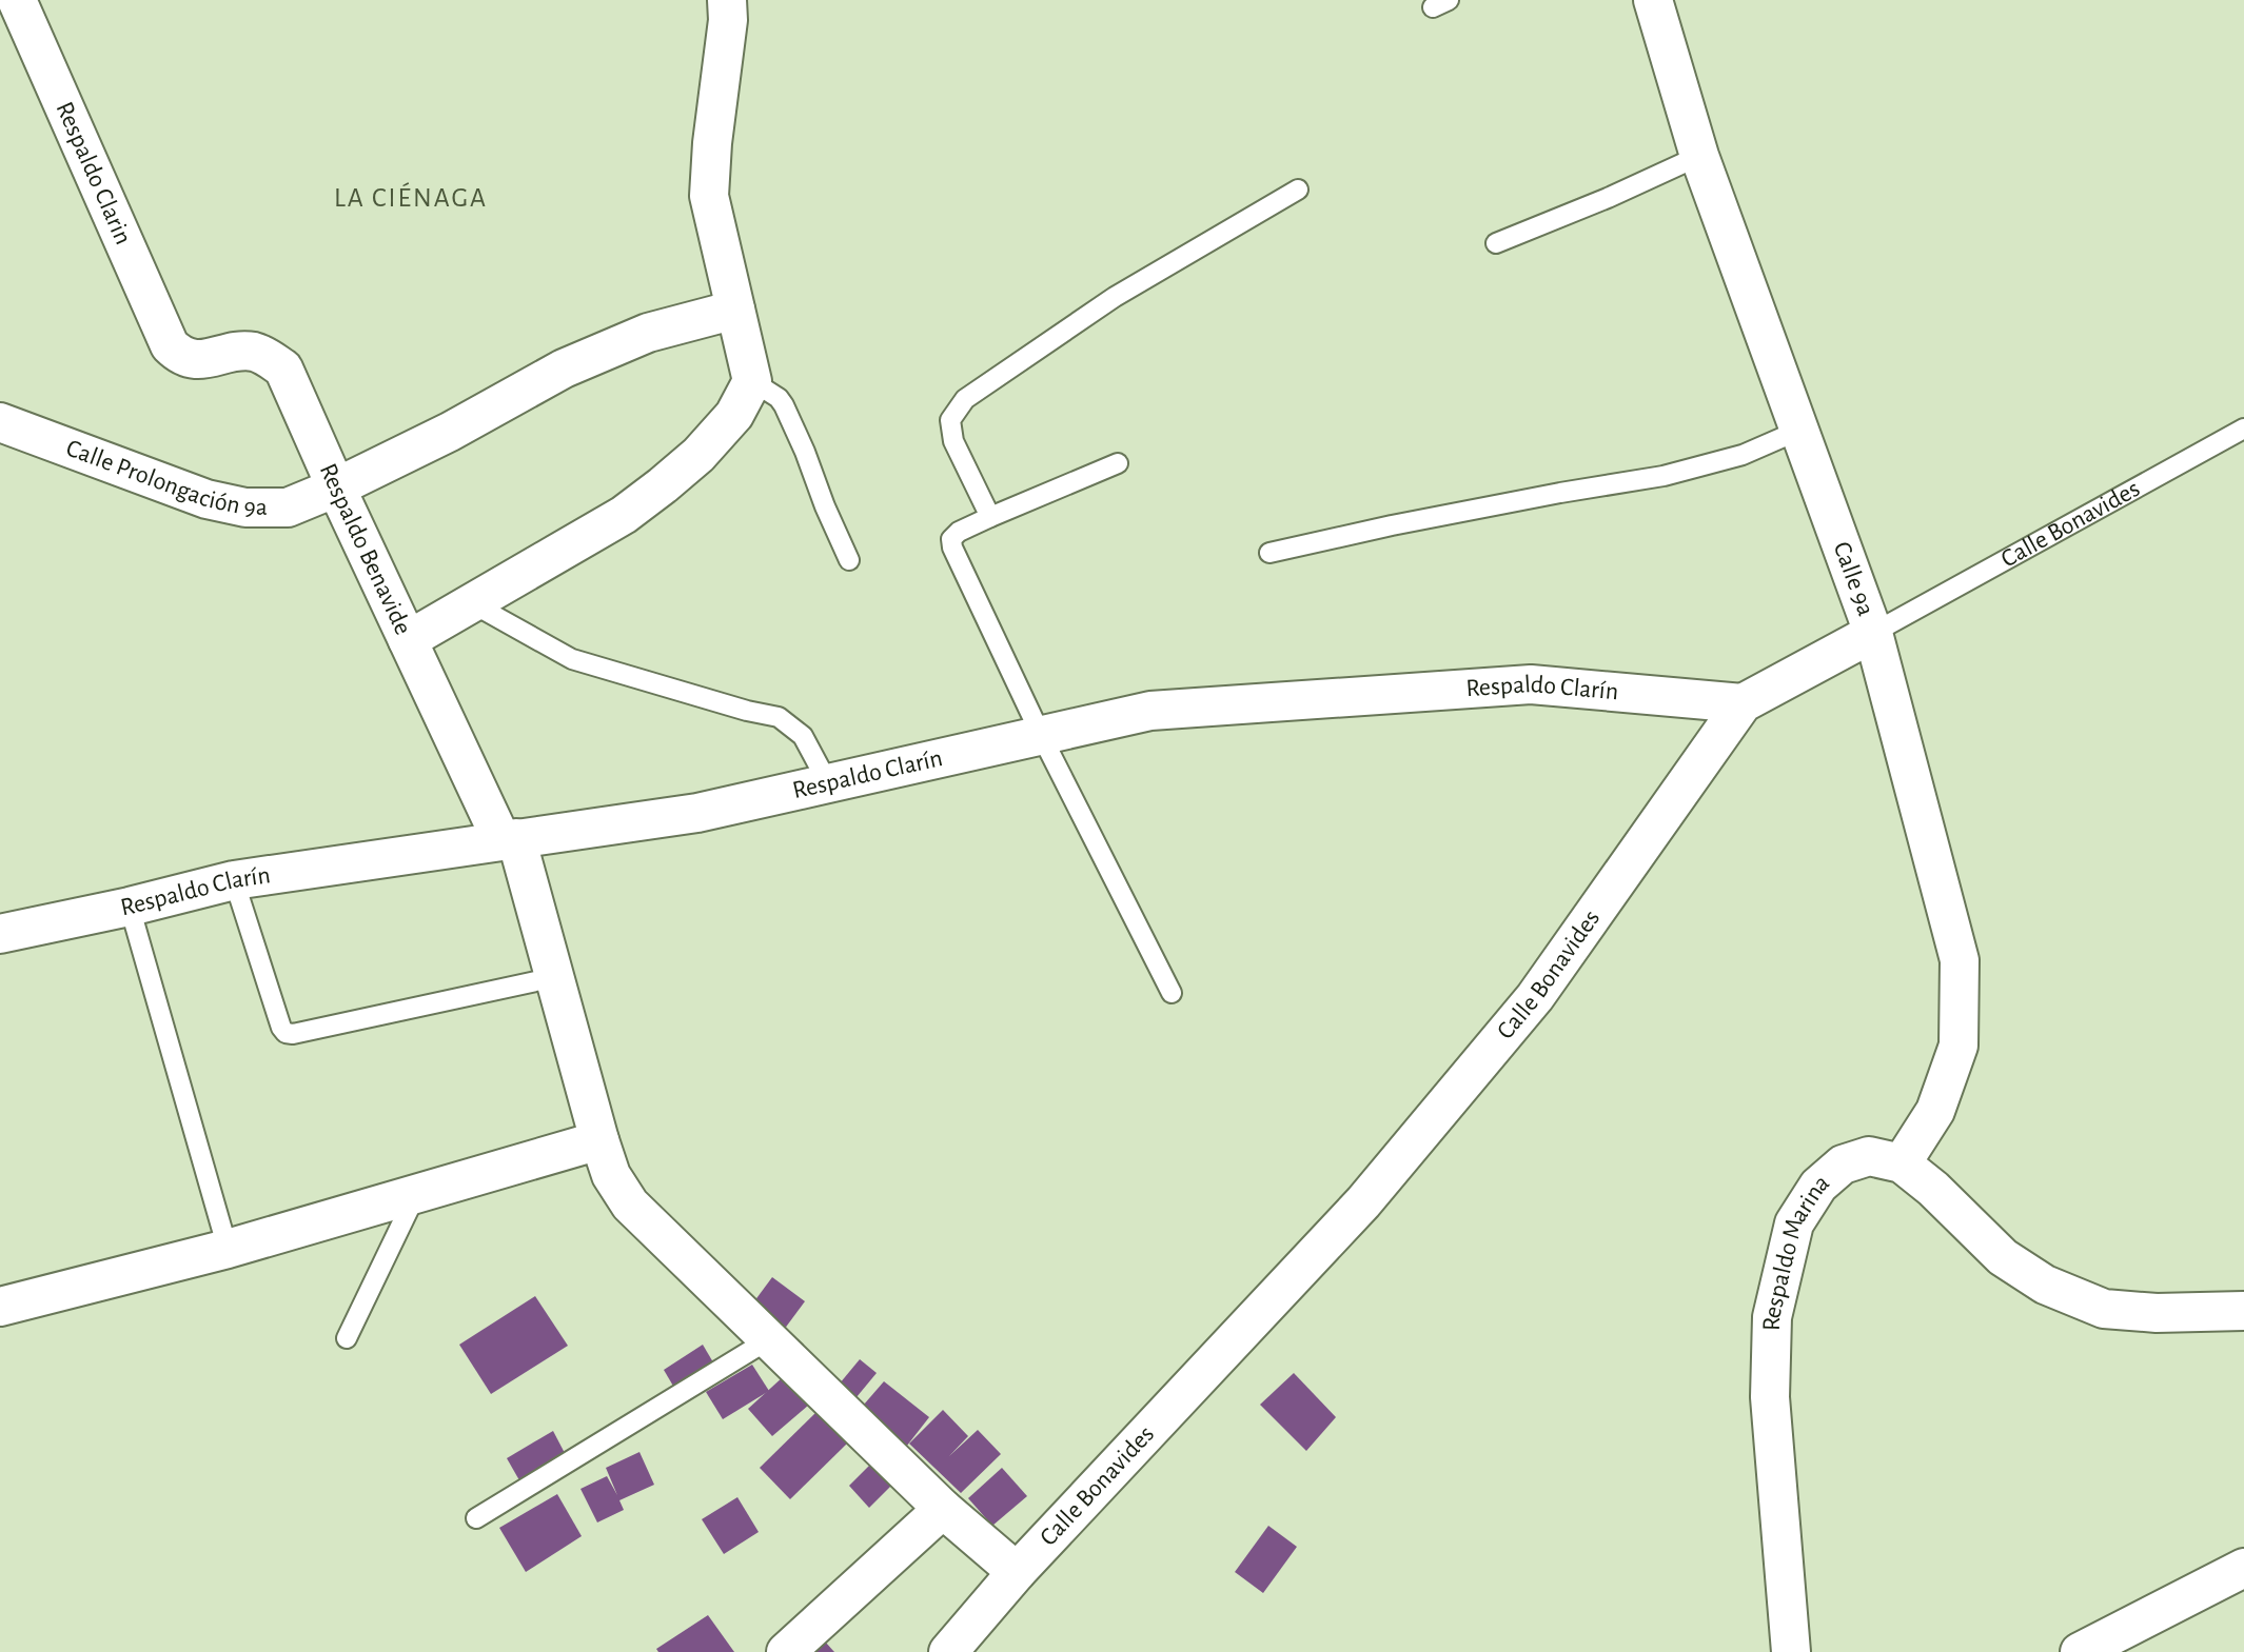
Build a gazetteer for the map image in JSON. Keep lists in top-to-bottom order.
{
  "streets": {
    "street": [
      "Respaldo Clarin",
      "Calle Prolongación 9a",
      "Calle Bonavides",
      "Respaldo Benavide",
      "Calle 9a",
      "Respaldo Clarín",
      "Respaldo Marina"
    ]
  },
  "crossings": [
    ["Respaldo Clarin", "Respaldo Benavide"],
    ["Calle Prolongación 9a", "Respaldo Benavide"],
    ["Calle Bonavides", "Respaldo Benavide"],
    ["Calle Bonavides", "Calle 9a"],
    ["Calle Bonavides", "Respaldo Clarín"],
    ["Respaldo Benavide", "Respaldo Clarín"],
    ["Calle 9a", "Respaldo Marina"]
  ],
  "districts": ["LA CIÉNAGA"]
}
